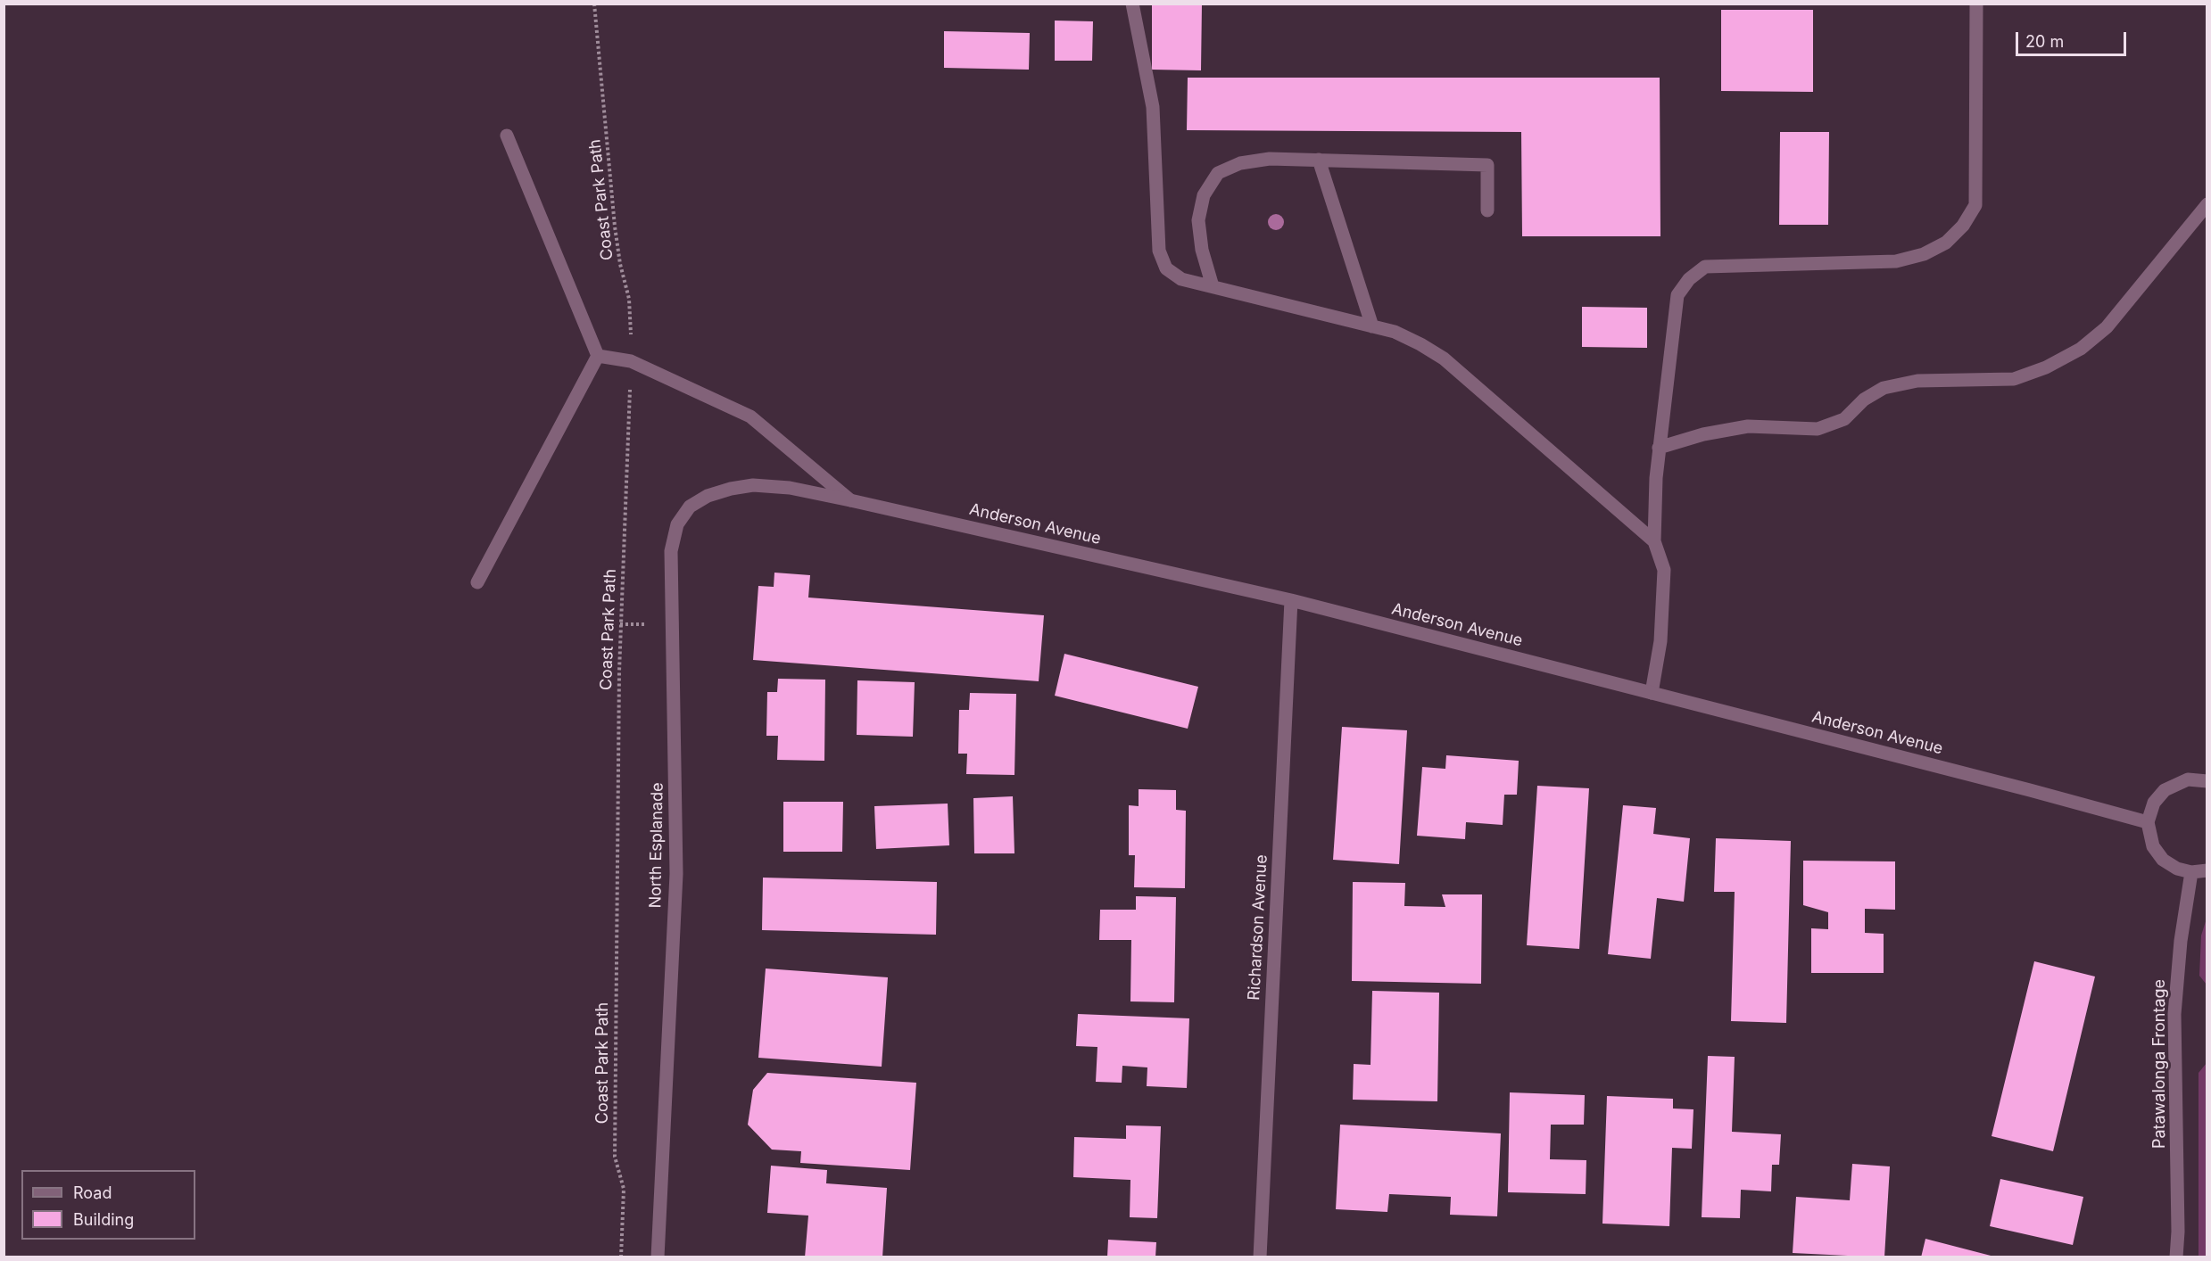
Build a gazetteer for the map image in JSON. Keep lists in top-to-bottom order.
{
  "streets": {
    "street": [
      "Anderson Avenue",
      "North Esplanade",
      "Richardson Avenue",
      "Patawalonga Frontage"
    ],
    "path": ["Coast Park Path"]
  },
  "crossings": [
    ["Anderson Avenue", "North Esplanade"],
    ["Anderson Avenue", "Richardson Avenue"]
  ],
  "legend": ["Road", "Building"],
  "scale_bar": "20 m"
}
